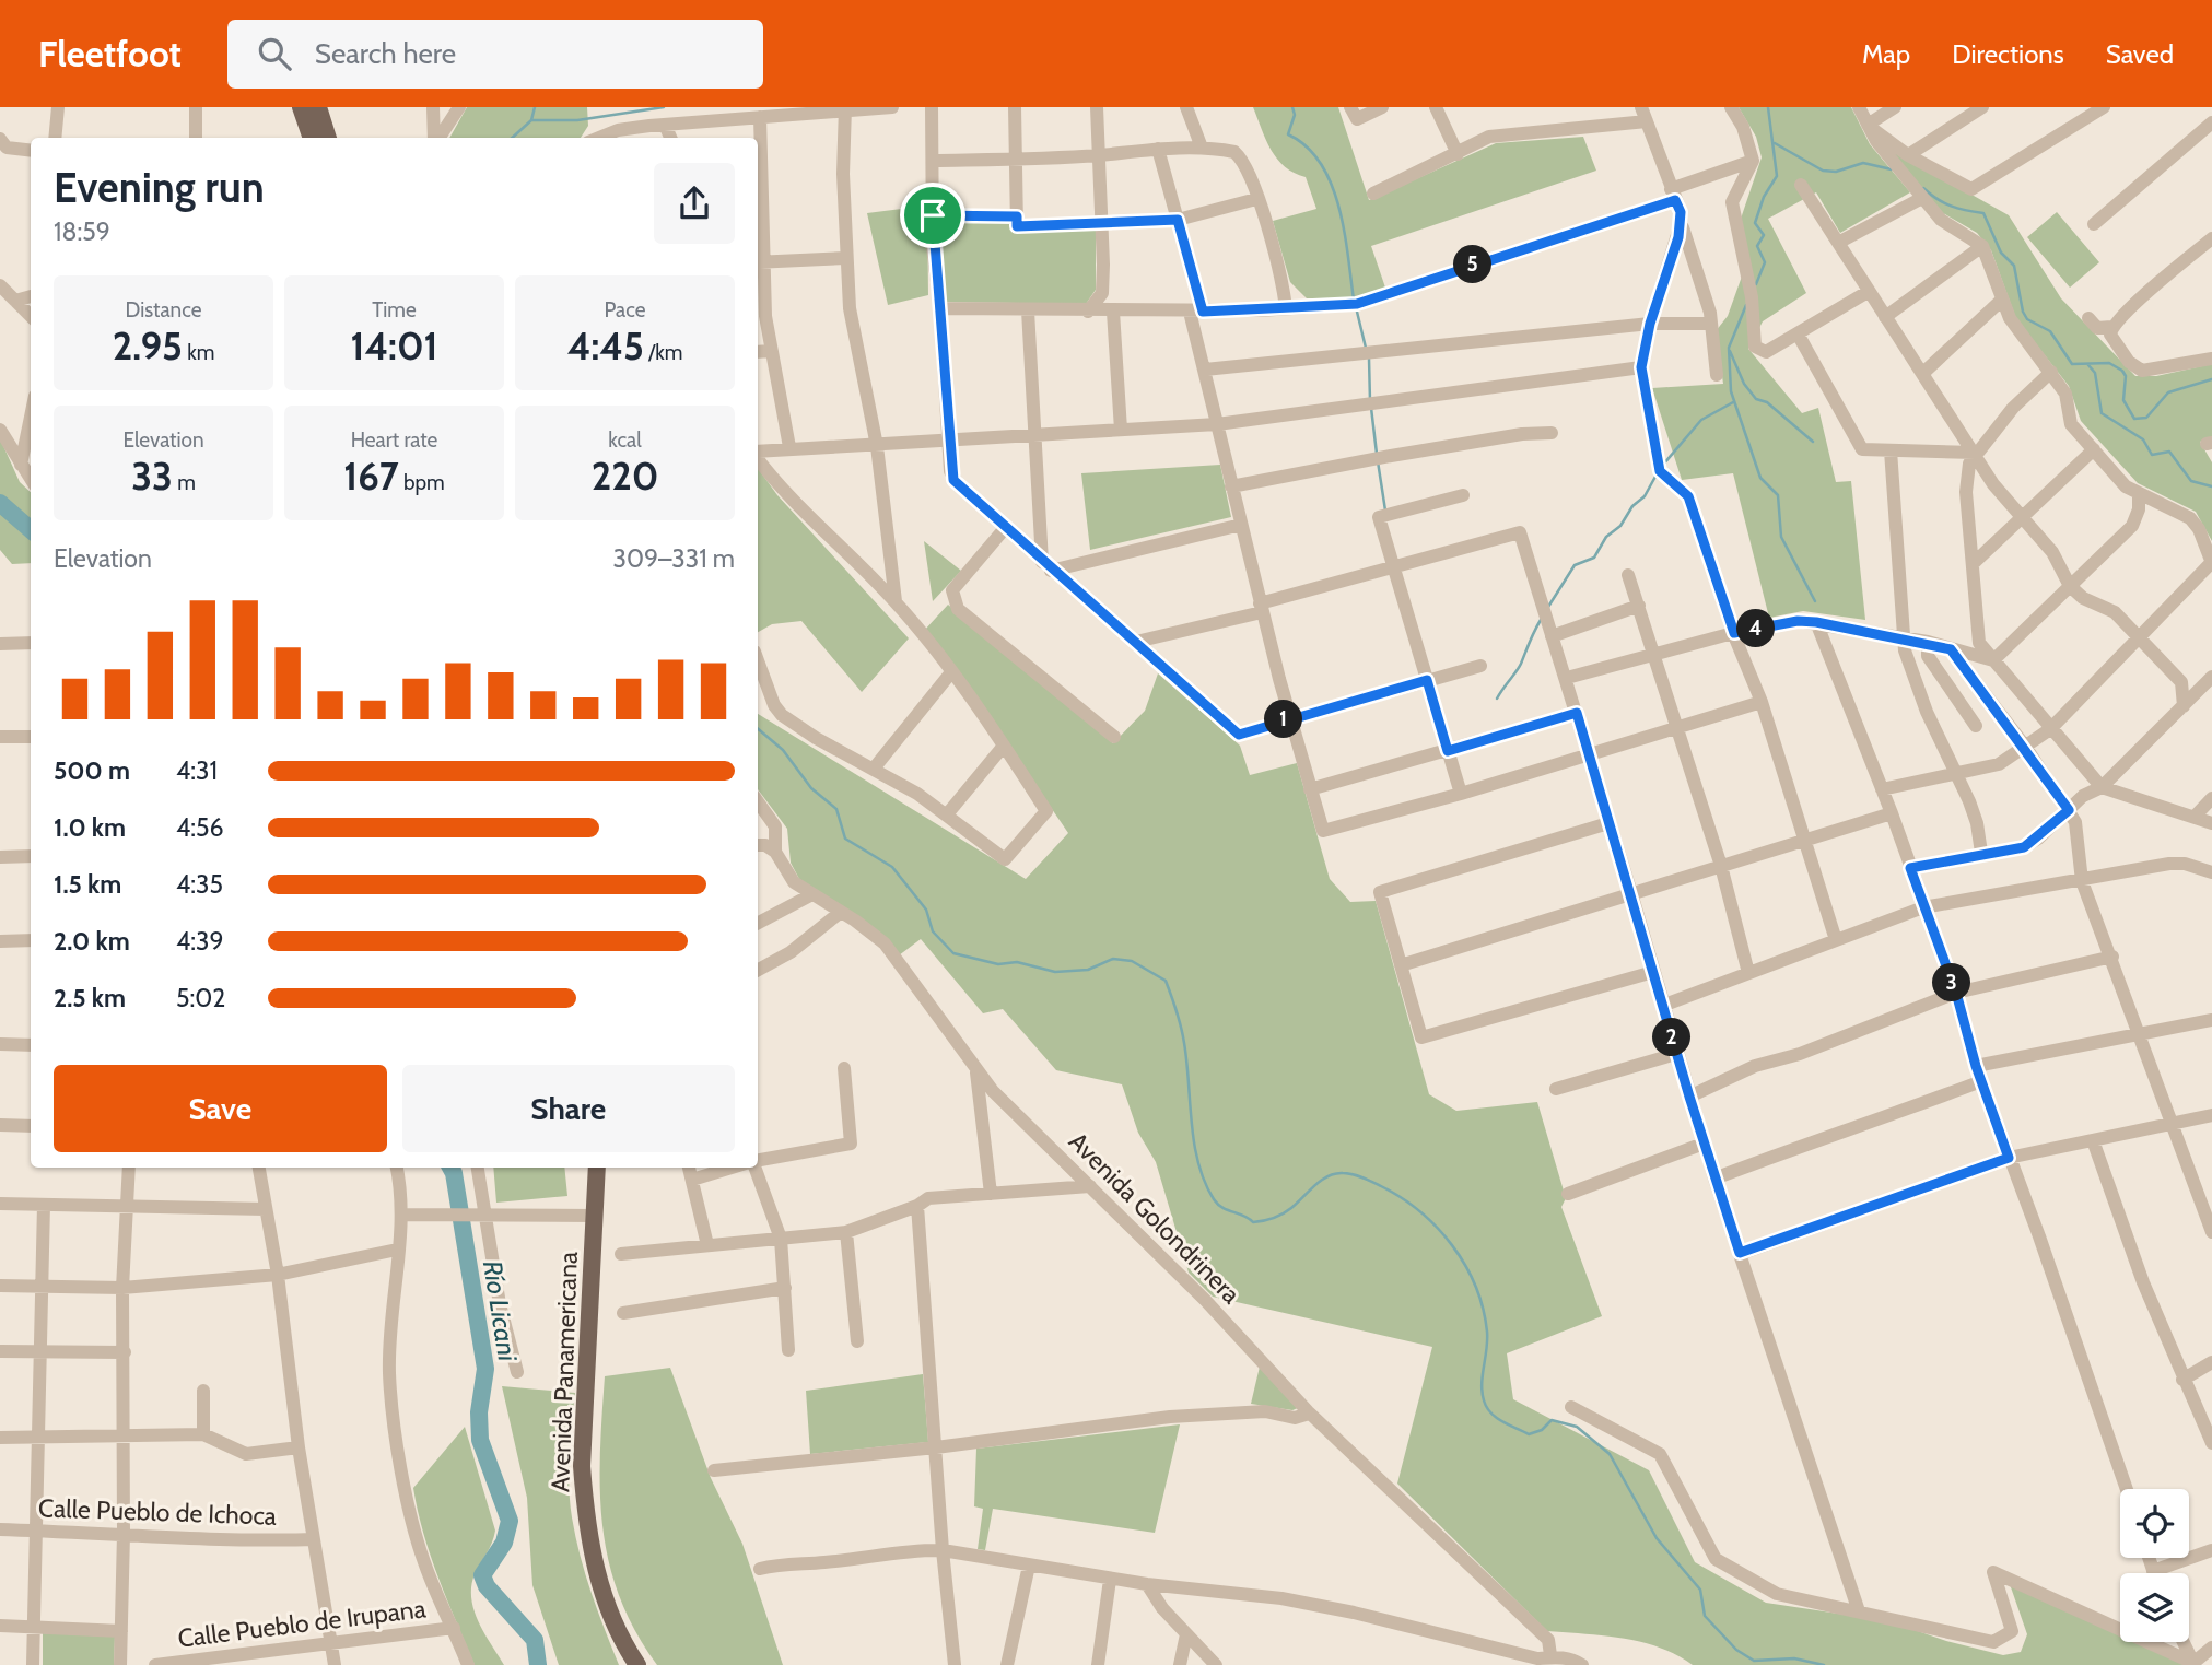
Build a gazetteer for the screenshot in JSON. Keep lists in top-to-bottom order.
{
  "streets": {
    "main road": ["Avenida Panamericana"],
    "street": ["Avenida Golondrinera", "Calle Pueblo de Ichoca", "Calle Pueblo de Irupana"]
  },
  "water": ["Río Licani"],
  "page": {
    "header": "Fleetfoot",
    "search": "Search here",
    "nav": ["Map", "Directions", "Saved"],
    "heading": ["Evening run", "18:59"],
    "pins": [
      "5",
      "4",
      "1",
      "3",
      "2"
    ],
    "stats": [
      ["Distance", "2.95 km"],
      ["Time", "14:01"],
      ["Pace", "4:45 /km"],
      ["Elevation", "33 m"],
      ["Heart rate", "167 bpm"],
      ["kcal", "220"]
    ],
    "chart": ["Elevation", "309–331 m"],
    "list": [
      {
        "name": "500 m",
        "note": "4:31"
      },
      {
        "name": "1.0 km",
        "note": "4:56"
      },
      {
        "name": "1.5 km",
        "note": "4:35"
      },
      {
        "name": "2.0 km",
        "note": "4:39"
      },
      {
        "name": "2.5 km",
        "note": "5:02"
      }
    ],
    "buttons": ["Save", "Share"]
  }
}
